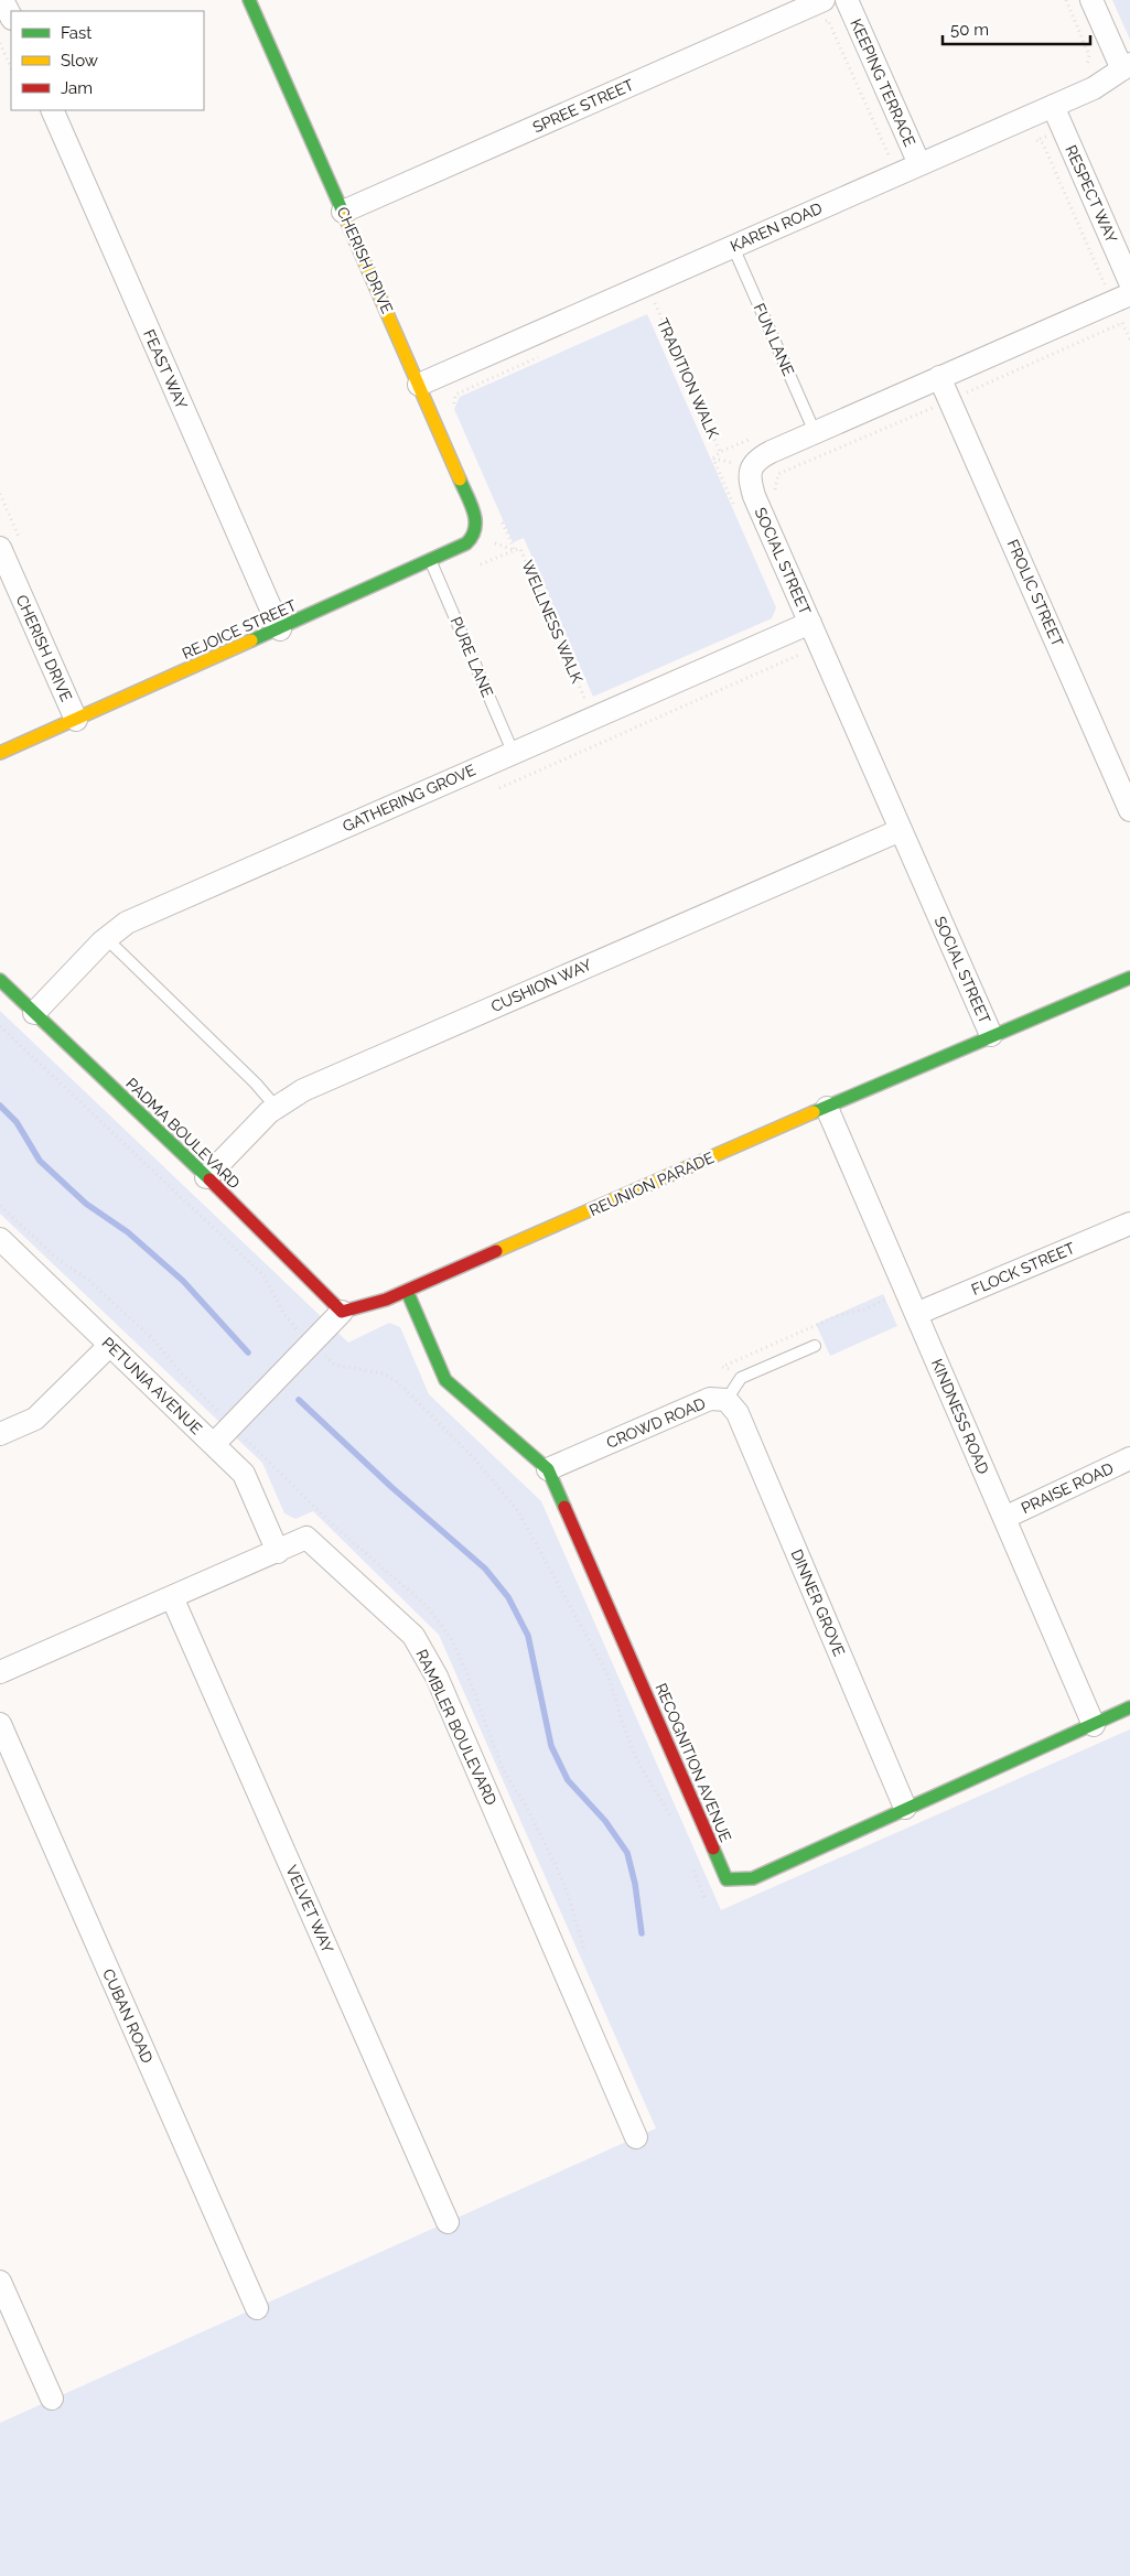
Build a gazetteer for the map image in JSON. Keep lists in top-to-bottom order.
{
  "streets": {
    "street": [
      "KEEPING TERRACE",
      "SPREE STREET",
      "RESPECT WAY",
      "KAREN ROAD",
      "CHERISH DRIVE",
      "FEAST WAY",
      "SOCIAL STREET",
      "FROLIC STREET",
      "REJOICE STREET",
      "GATHERING GROVE",
      "CUSHION WAY",
      "PADMA BOULEVARD",
      "REUNION PARADE",
      "FLOCK STREET",
      "PETUNIA AVENUE",
      "KINDNESS ROAD",
      "CROWD ROAD",
      "PRAISE ROAD",
      "DINNER GROVE",
      "RAMBLER BOULEVARD",
      "RECOGNITION AVENUE",
      "VELVET WAY",
      "CUBAN ROAD"
    ],
    "lane": ["FUN LANE", "PURE LANE"],
    "path": ["TRADITION WALK", "WELLNESS WALK"]
  },
  "crossings": [
    ["KEEPING TERRACE", "KAREN ROAD"],
    ["SPREE STREET", "CHERISH DRIVE"],
    ["RESPECT WAY", "KAREN ROAD"],
    ["KAREN ROAD", "CHERISH DRIVE"],
    ["KAREN ROAD", "FUN LANE"],
    ["CHERISH DRIVE", "REJOICE STREET"],
    ["FUN LANE", "SOCIAL STREET"],
    ["FEAST WAY", "REJOICE STREET"],
    ["SOCIAL STREET", "FROLIC STREET"],
    ["SOCIAL STREET", "GATHERING GROVE"],
    ["SOCIAL STREET", "CUSHION WAY"],
    ["SOCIAL STREET", "REUNION PARADE"],
    ["REJOICE STREET", "PURE LANE"],
    ["PURE LANE", "GATHERING GROVE"],
    ["GATHERING GROVE", "PADMA BOULEVARD"],
    ["CUSHION WAY", "PADMA BOULEVARD"],
    ["PADMA BOULEVARD", "REUNION PARADE"],
    ["REUNION PARADE", "KINDNESS ROAD"],
    ["REUNION PARADE", "RECOGNITION AVENUE"],
    ["FLOCK STREET", "KINDNESS ROAD"],
    ["PETUNIA AVENUE", "RAMBLER BOULEVARD"],
    ["KINDNESS ROAD", "PRAISE ROAD"],
    ["KINDNESS ROAD", "RECOGNITION AVENUE"],
    ["CROWD ROAD", "DINNER GROVE"],
    ["CROWD ROAD", "RECOGNITION AVENUE"],
    ["DINNER GROVE", "RECOGNITION AVENUE"],
    ["RAMBLER BOULEVARD", "VELVET WAY"]
  ],
  "legend": ["Fast", "Slow", "Jam"],
  "scale_bar": "50 m"
}
